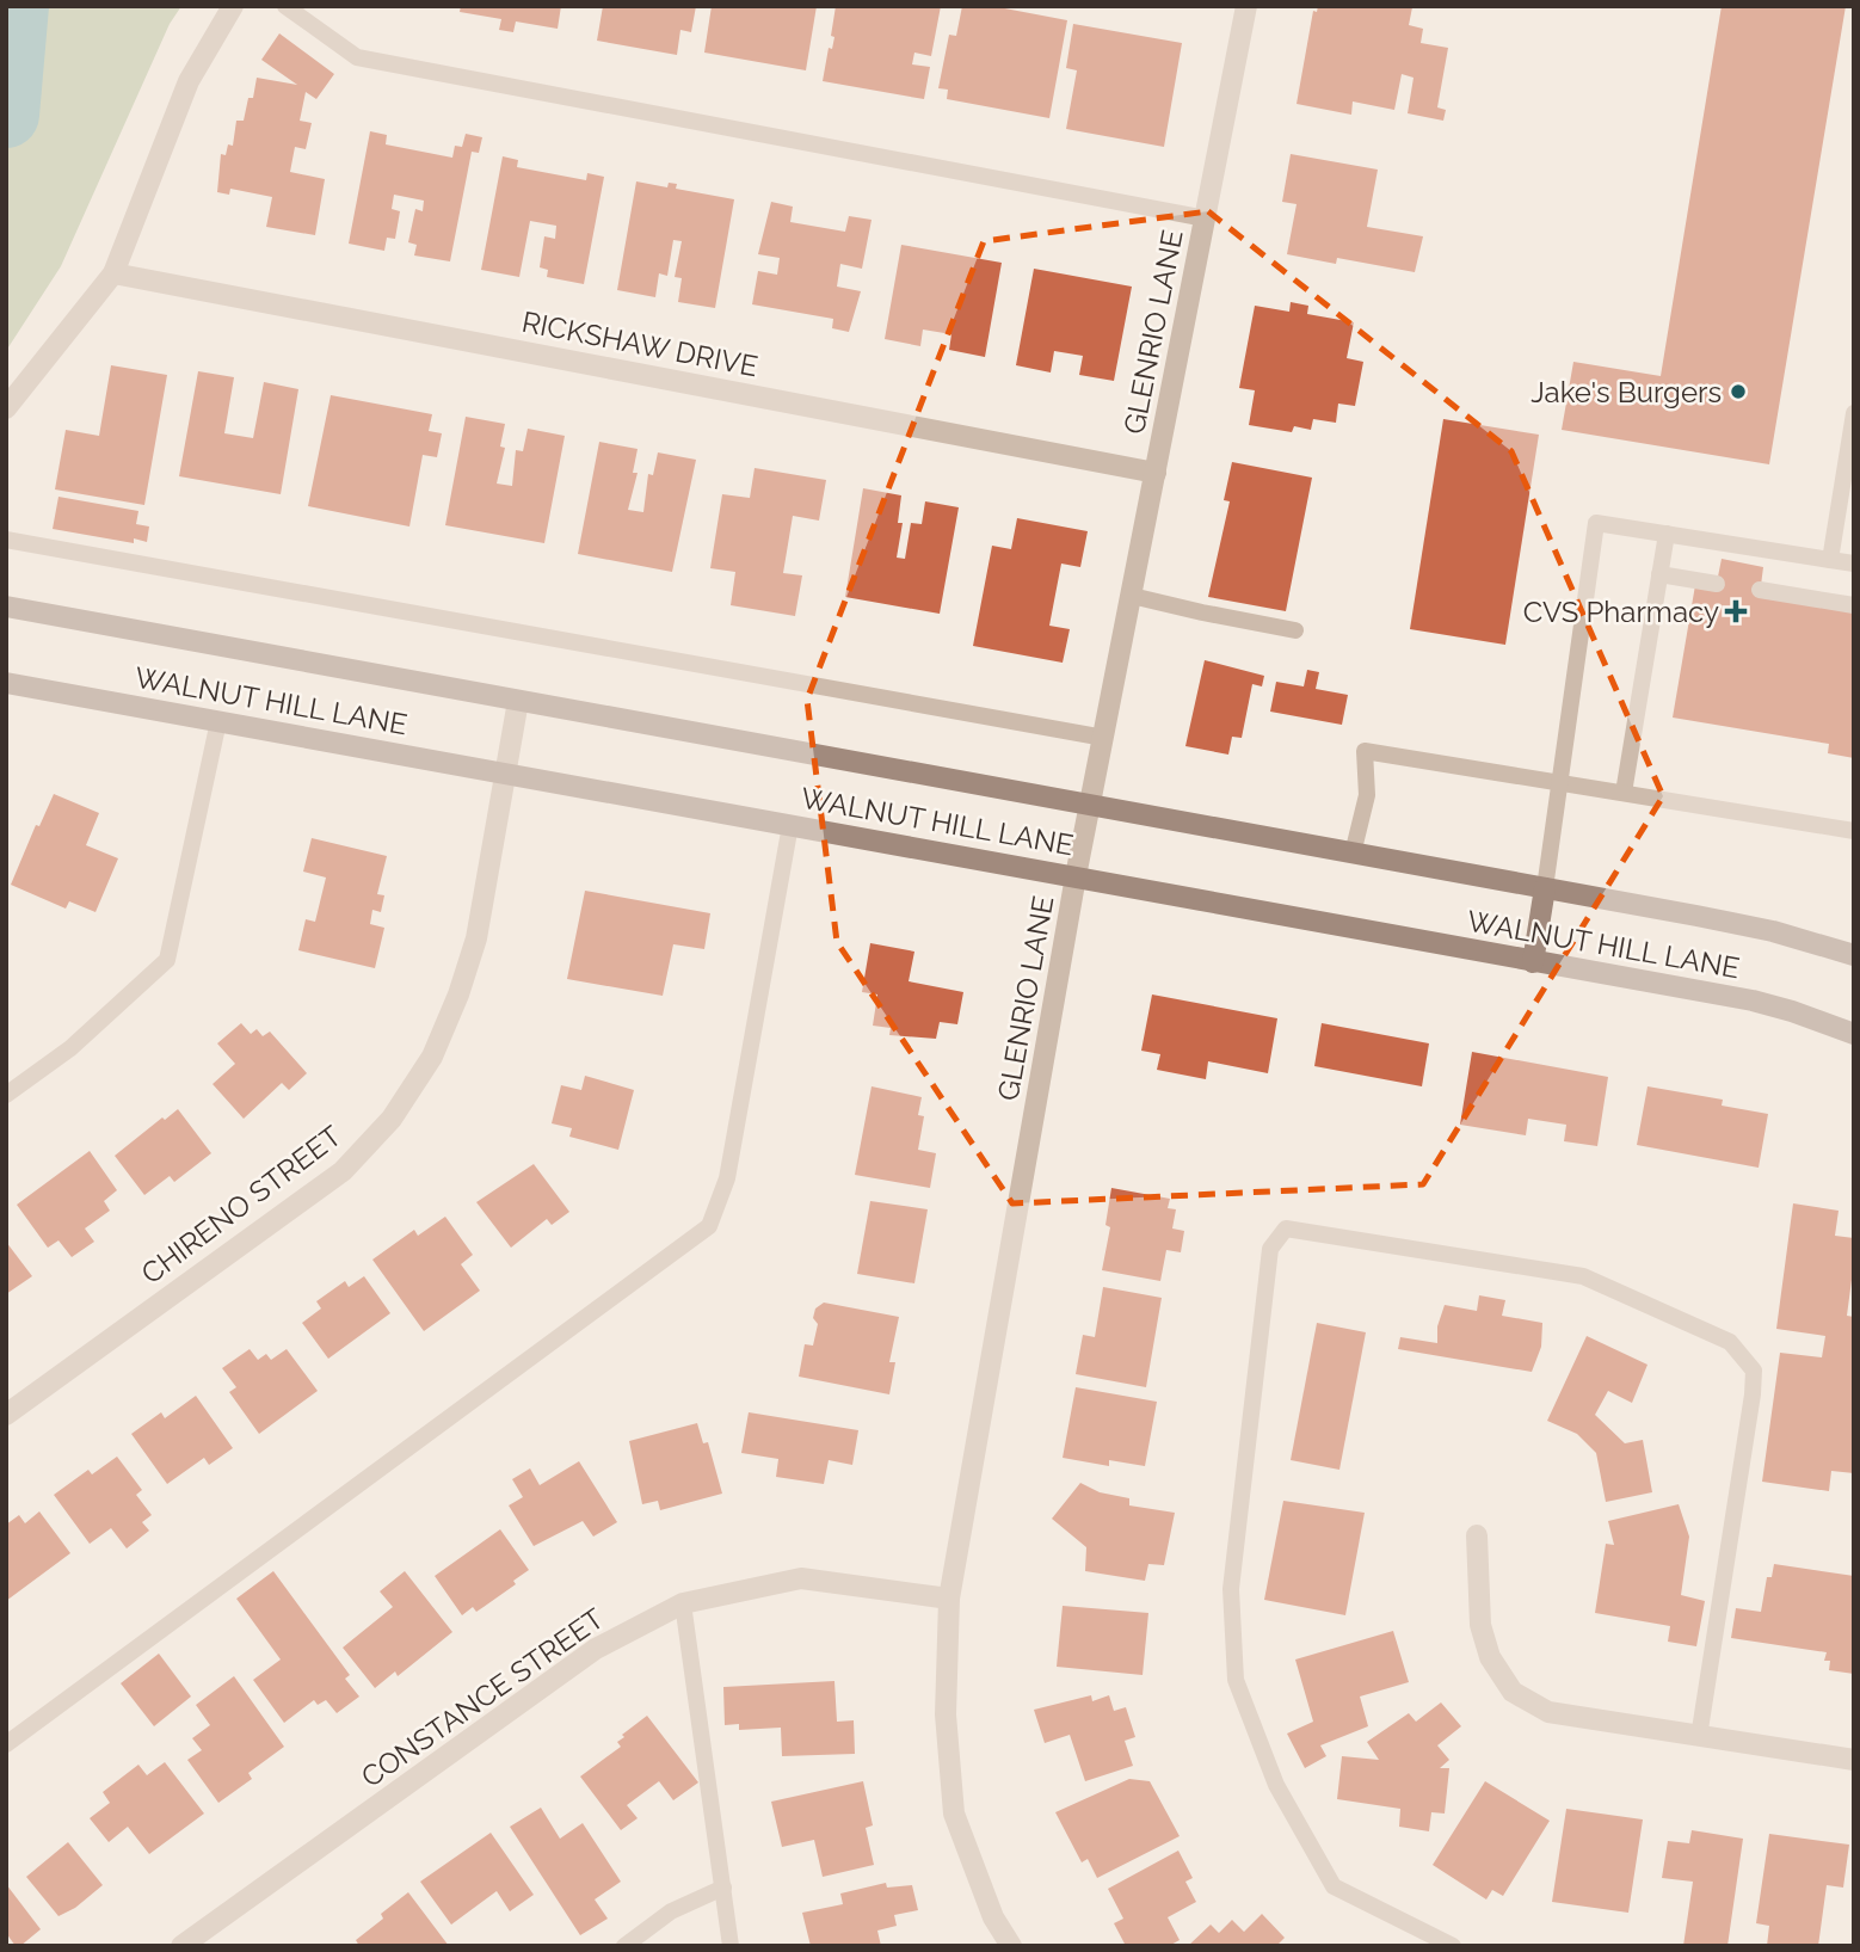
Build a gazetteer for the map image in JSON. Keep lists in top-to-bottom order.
{
  "streets": {
    "main road": ["WALNUT HILL LANE"],
    "street": [
      "GLENRIO LANE",
      "RICKSHAW DRIVE",
      "CHIRENO STREET",
      "CONSTANCE STREET"
    ]
  },
  "crossings": [
    ["GLENRIO LANE", "RICKSHAW DRIVE"],
    ["GLENRIO LANE", "WALNUT HILL LANE"],
    ["GLENRIO LANE", "CONSTANCE STREET"],
    ["WALNUT HILL LANE", "CHIRENO STREET"]
  ],
  "places": {
    "other": ["Jake's Burgers"],
    "health": ["CVS Pharmacy"]
  }
}
